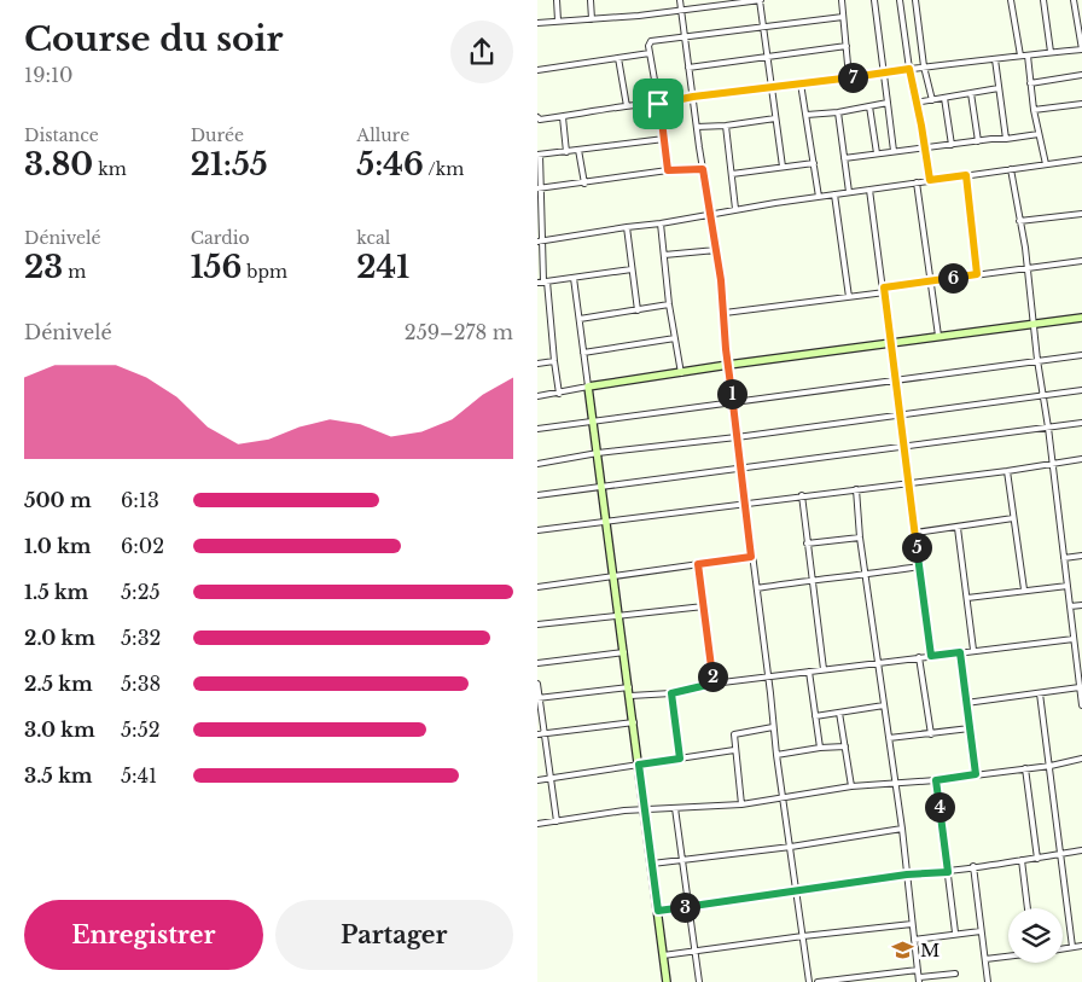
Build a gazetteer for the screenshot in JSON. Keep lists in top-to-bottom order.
{
  "places": {
    "school or university": ["M"]
  },
  "page": {
    "heading": ["Course du soir", "19:10"],
    "pins": [
      "7",
      "6",
      "1",
      "5",
      "2",
      "4",
      "3"
    ],
    "stats": [
      ["Distance", "3.80 km"],
      ["Durée", "21:55"],
      ["Allure", "5:46 /km"],
      ["Dénivelé", "23 m"],
      ["Cardio", "156 bpm"],
      ["kcal", "241"]
    ],
    "chart": ["Dénivelé", "259–278 m"],
    "list": [
      {
        "name": "500 m",
        "note": "6:13"
      },
      {
        "name": "1.0 km",
        "note": "6:02"
      },
      {
        "name": "1.5 km",
        "note": "5:25"
      },
      {
        "name": "2.0 km",
        "note": "5:32"
      },
      {
        "name": "2.5 km",
        "note": "5:38"
      },
      {
        "name": "3.0 km",
        "note": "5:52"
      },
      {
        "name": "3.5 km",
        "note": "5:41"
      }
    ],
    "buttons": ["Enregistrer", "Partager"]
  }
}
